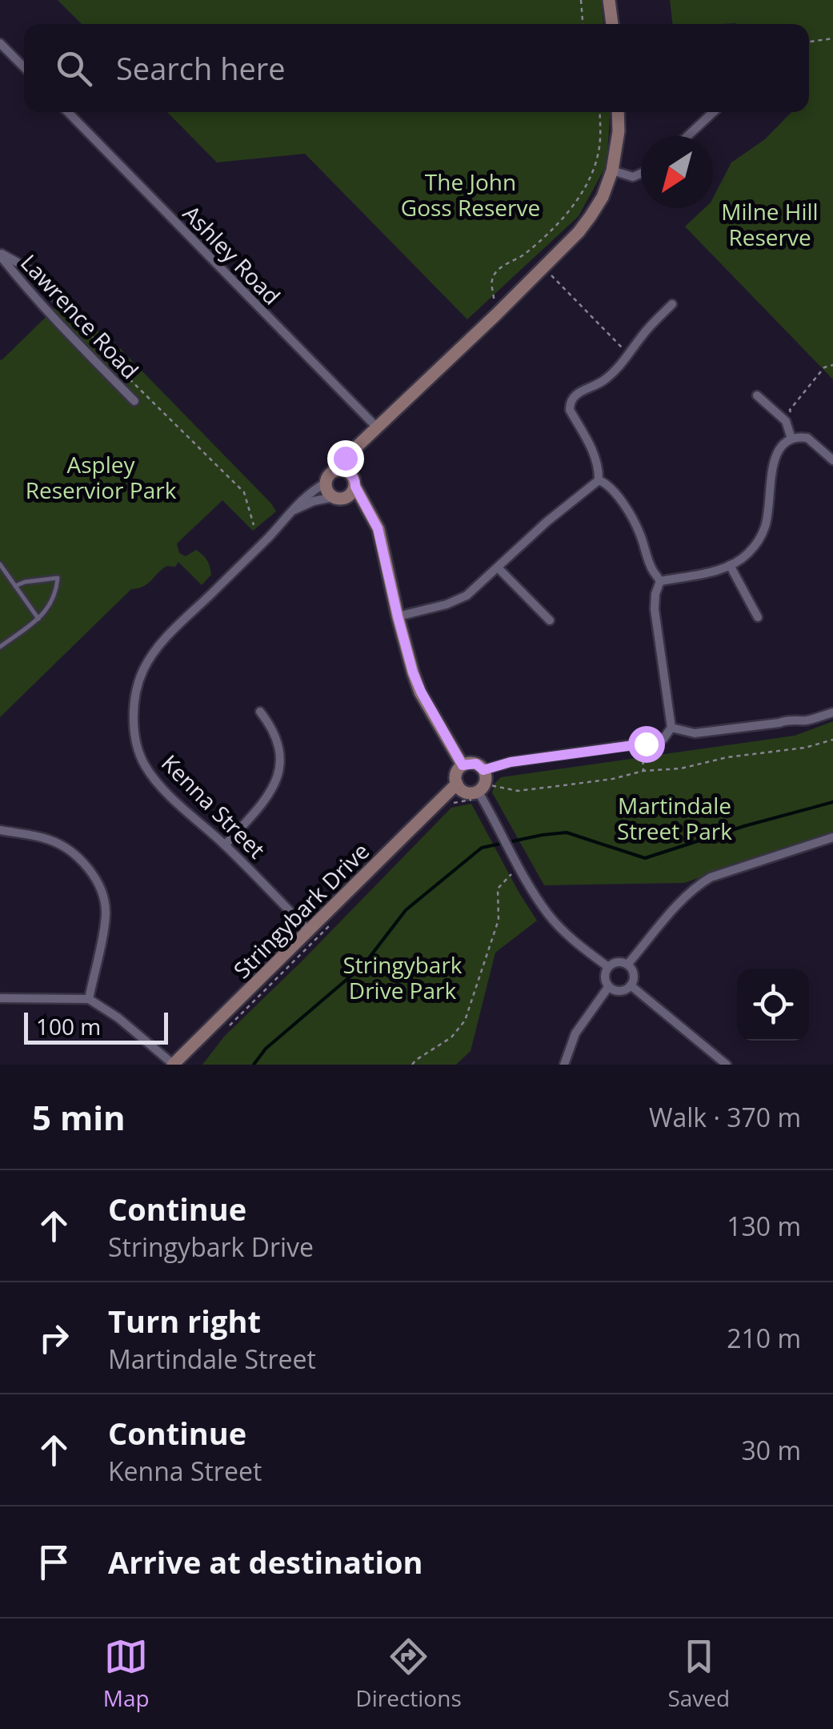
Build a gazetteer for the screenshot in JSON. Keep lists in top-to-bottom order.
{
  "streets": {
    "street": [
      "Ashley Road",
      "Lawrence Road",
      "Kenna Street",
      "Stringybark Drive"
    ]
  },
  "crossings": [
    ["Ashley Road", "Kenna Street"],
    ["Kenna Street", "Stringybark Drive"]
  ],
  "parks": [
    "The John Goss Reserve",
    "Milne Hill Reserve",
    "Aspley Reservior Park",
    "Martindale Street Park",
    "Stringybark Drive Park"
  ],
  "scale_bar": "100 m",
  "north": "bottom left",
  "page": {
    "search": "Search here",
    "scale": "100 m",
    "heading": ["5 min", "Walk · 370 m"],
    "list": [
      ["Continue", "Stringybark Drive", "130 m"],
      ["Turn right", "Martindale Street", "210 m"],
      ["Continue", "Kenna Street", "30 m"],
      "Arrive at destination"
    ],
    "nav": ["Map", "Directions", "Saved"]
  }
}
